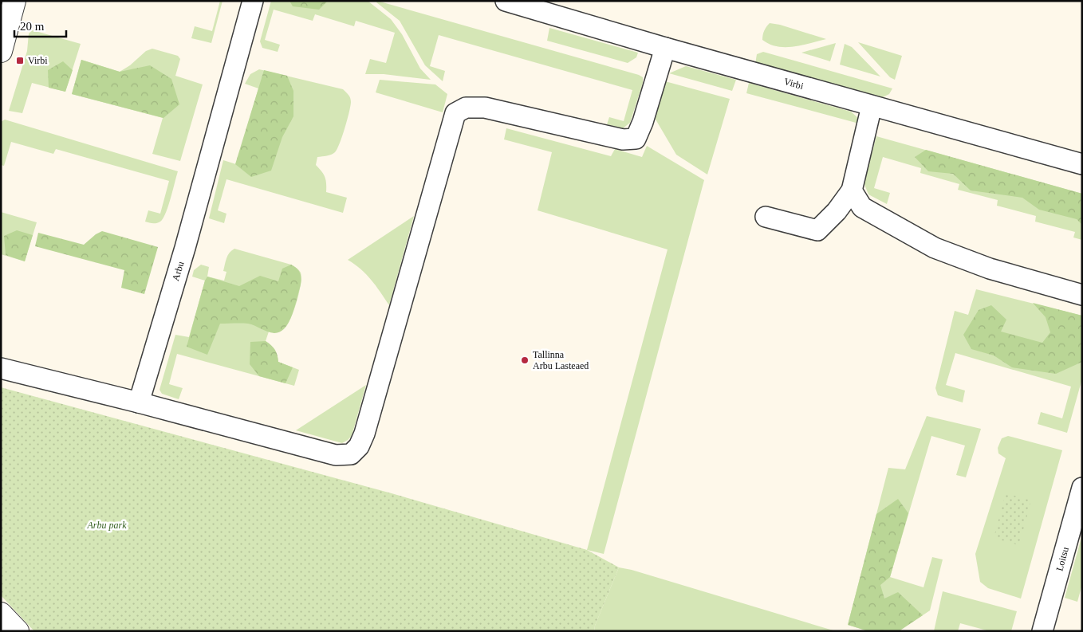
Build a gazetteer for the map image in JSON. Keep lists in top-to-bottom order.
{
  "streets": {
    "street": ["Virbi", "Arbu", "Loitsu"]
  },
  "parks": ["Arbu park"],
  "places": {
    "transit": ["Virbi"],
    "other": ["Tallinna Arbu Lasteaed"]
  },
  "scale_bar": "20 m"
}
